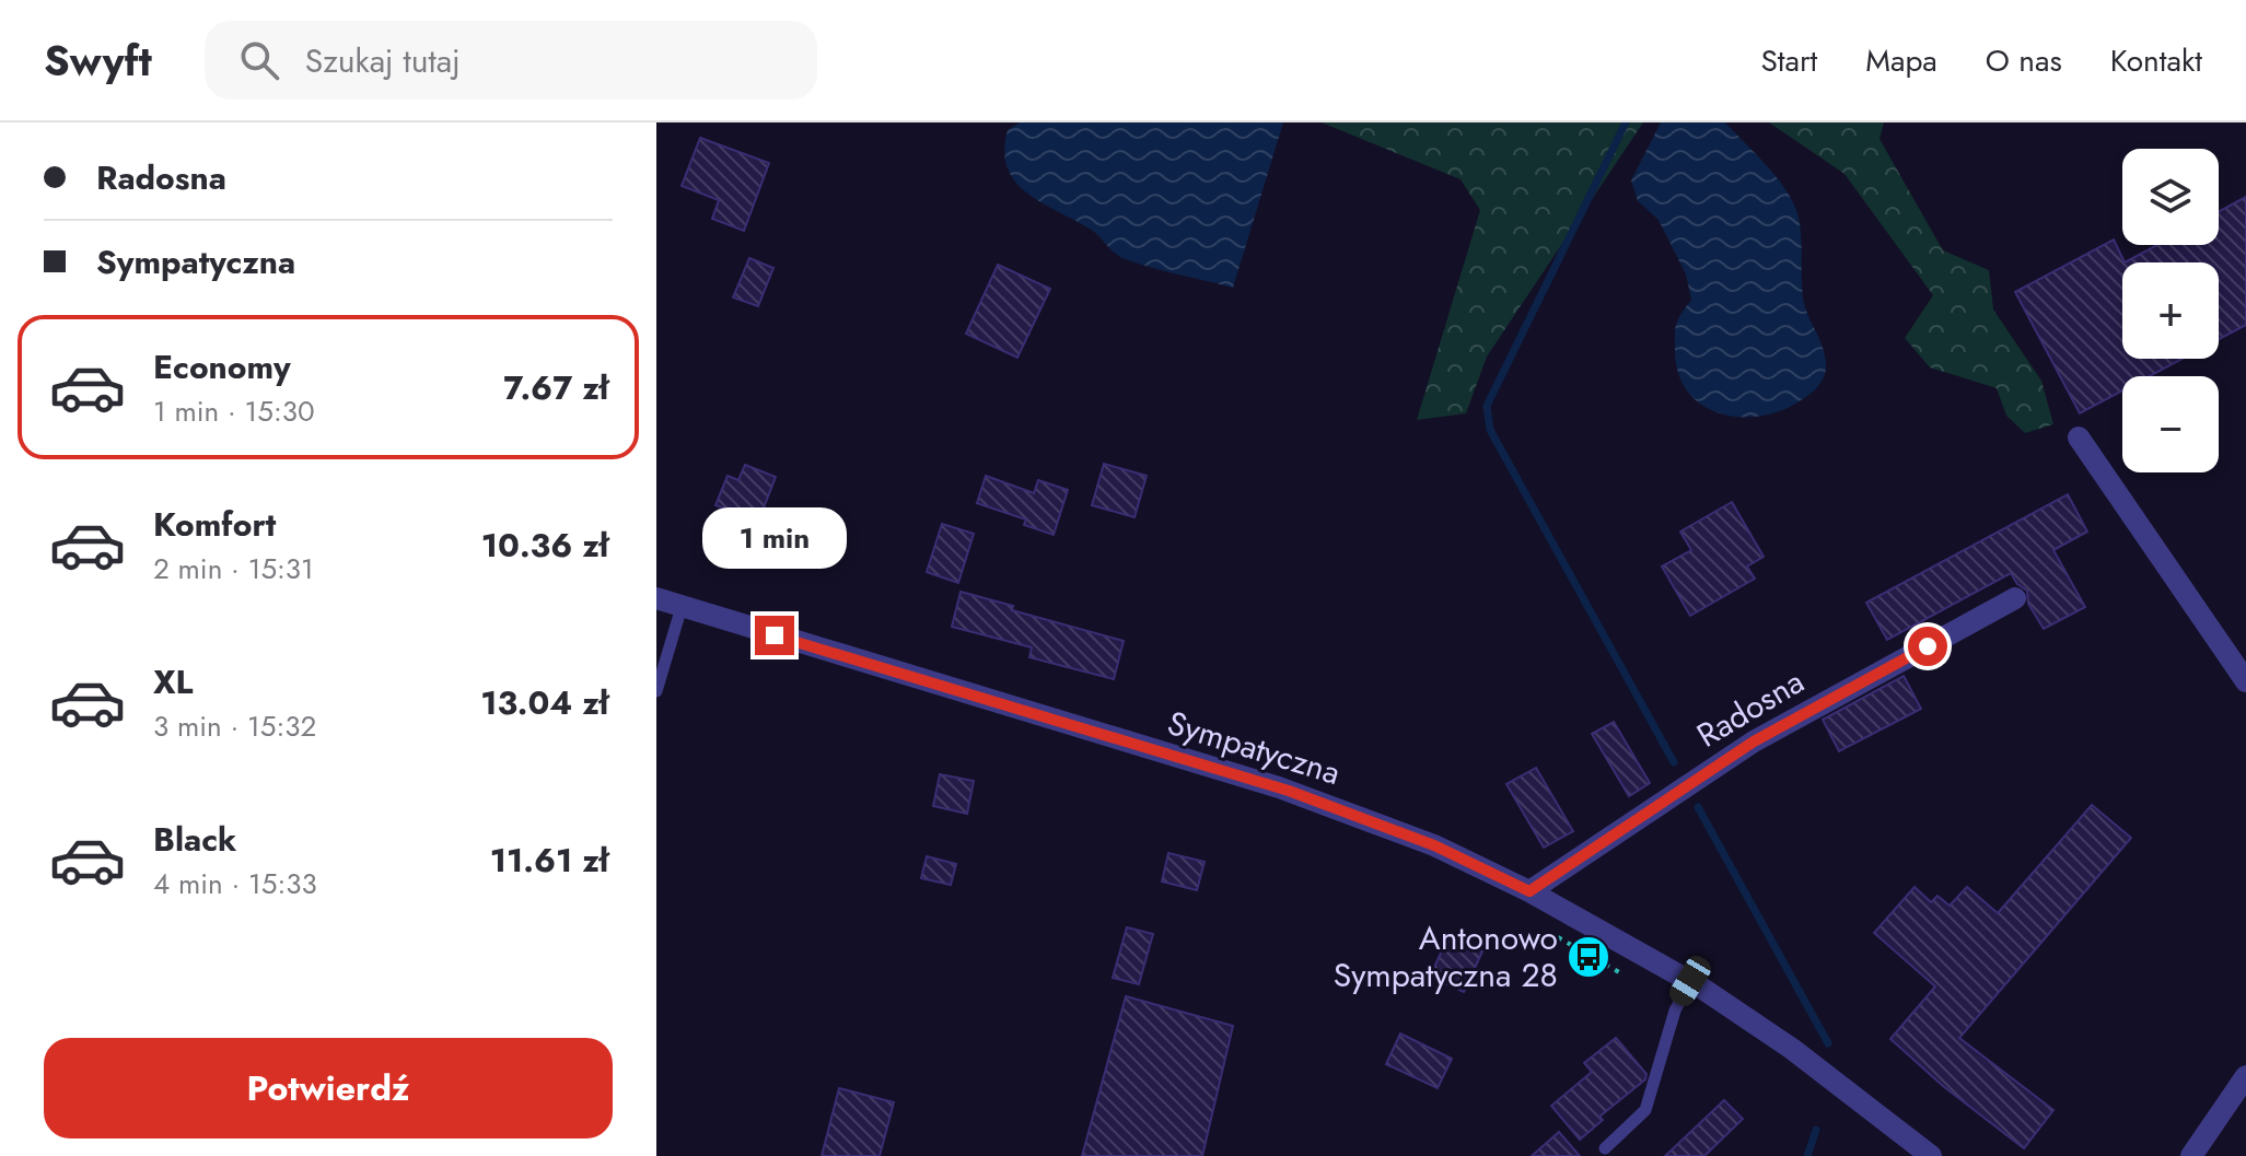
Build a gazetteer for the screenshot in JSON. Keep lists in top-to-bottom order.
{
  "streets": {
    "street": ["Radosna", "Sympatyczna"]
  },
  "crossings": [
    ["Radosna", "Sympatyczna"]
  ],
  "places": {
    "bus stop": ["Antonowo Sympatyczna 28"]
  },
  "page": {
    "header": "Swyft",
    "search": "Szukaj tutaj",
    "nav": [
      "Start",
      "Mapa",
      "O nas",
      "Kontakt"
    ],
    "banner": ["Radosna", "Sympatyczna"],
    "map_buttons": ["+", "−"],
    "list": [
      {
        "name": "Economy",
        "note": "1 min · 15:30",
        "value": "7.67 zł"
      },
      {
        "name": "Komfort",
        "note": "2 min · 15:31",
        "value": "10.36 zł"
      },
      {
        "name": "XL",
        "note": "3 min · 15:32",
        "value": "13.04 zł"
      },
      {
        "name": "Black",
        "note": "4 min · 15:33",
        "value": "11.61 zł"
      }
    ],
    "bubble": "1 min",
    "buttons": "Potwierdź"
  }
}
